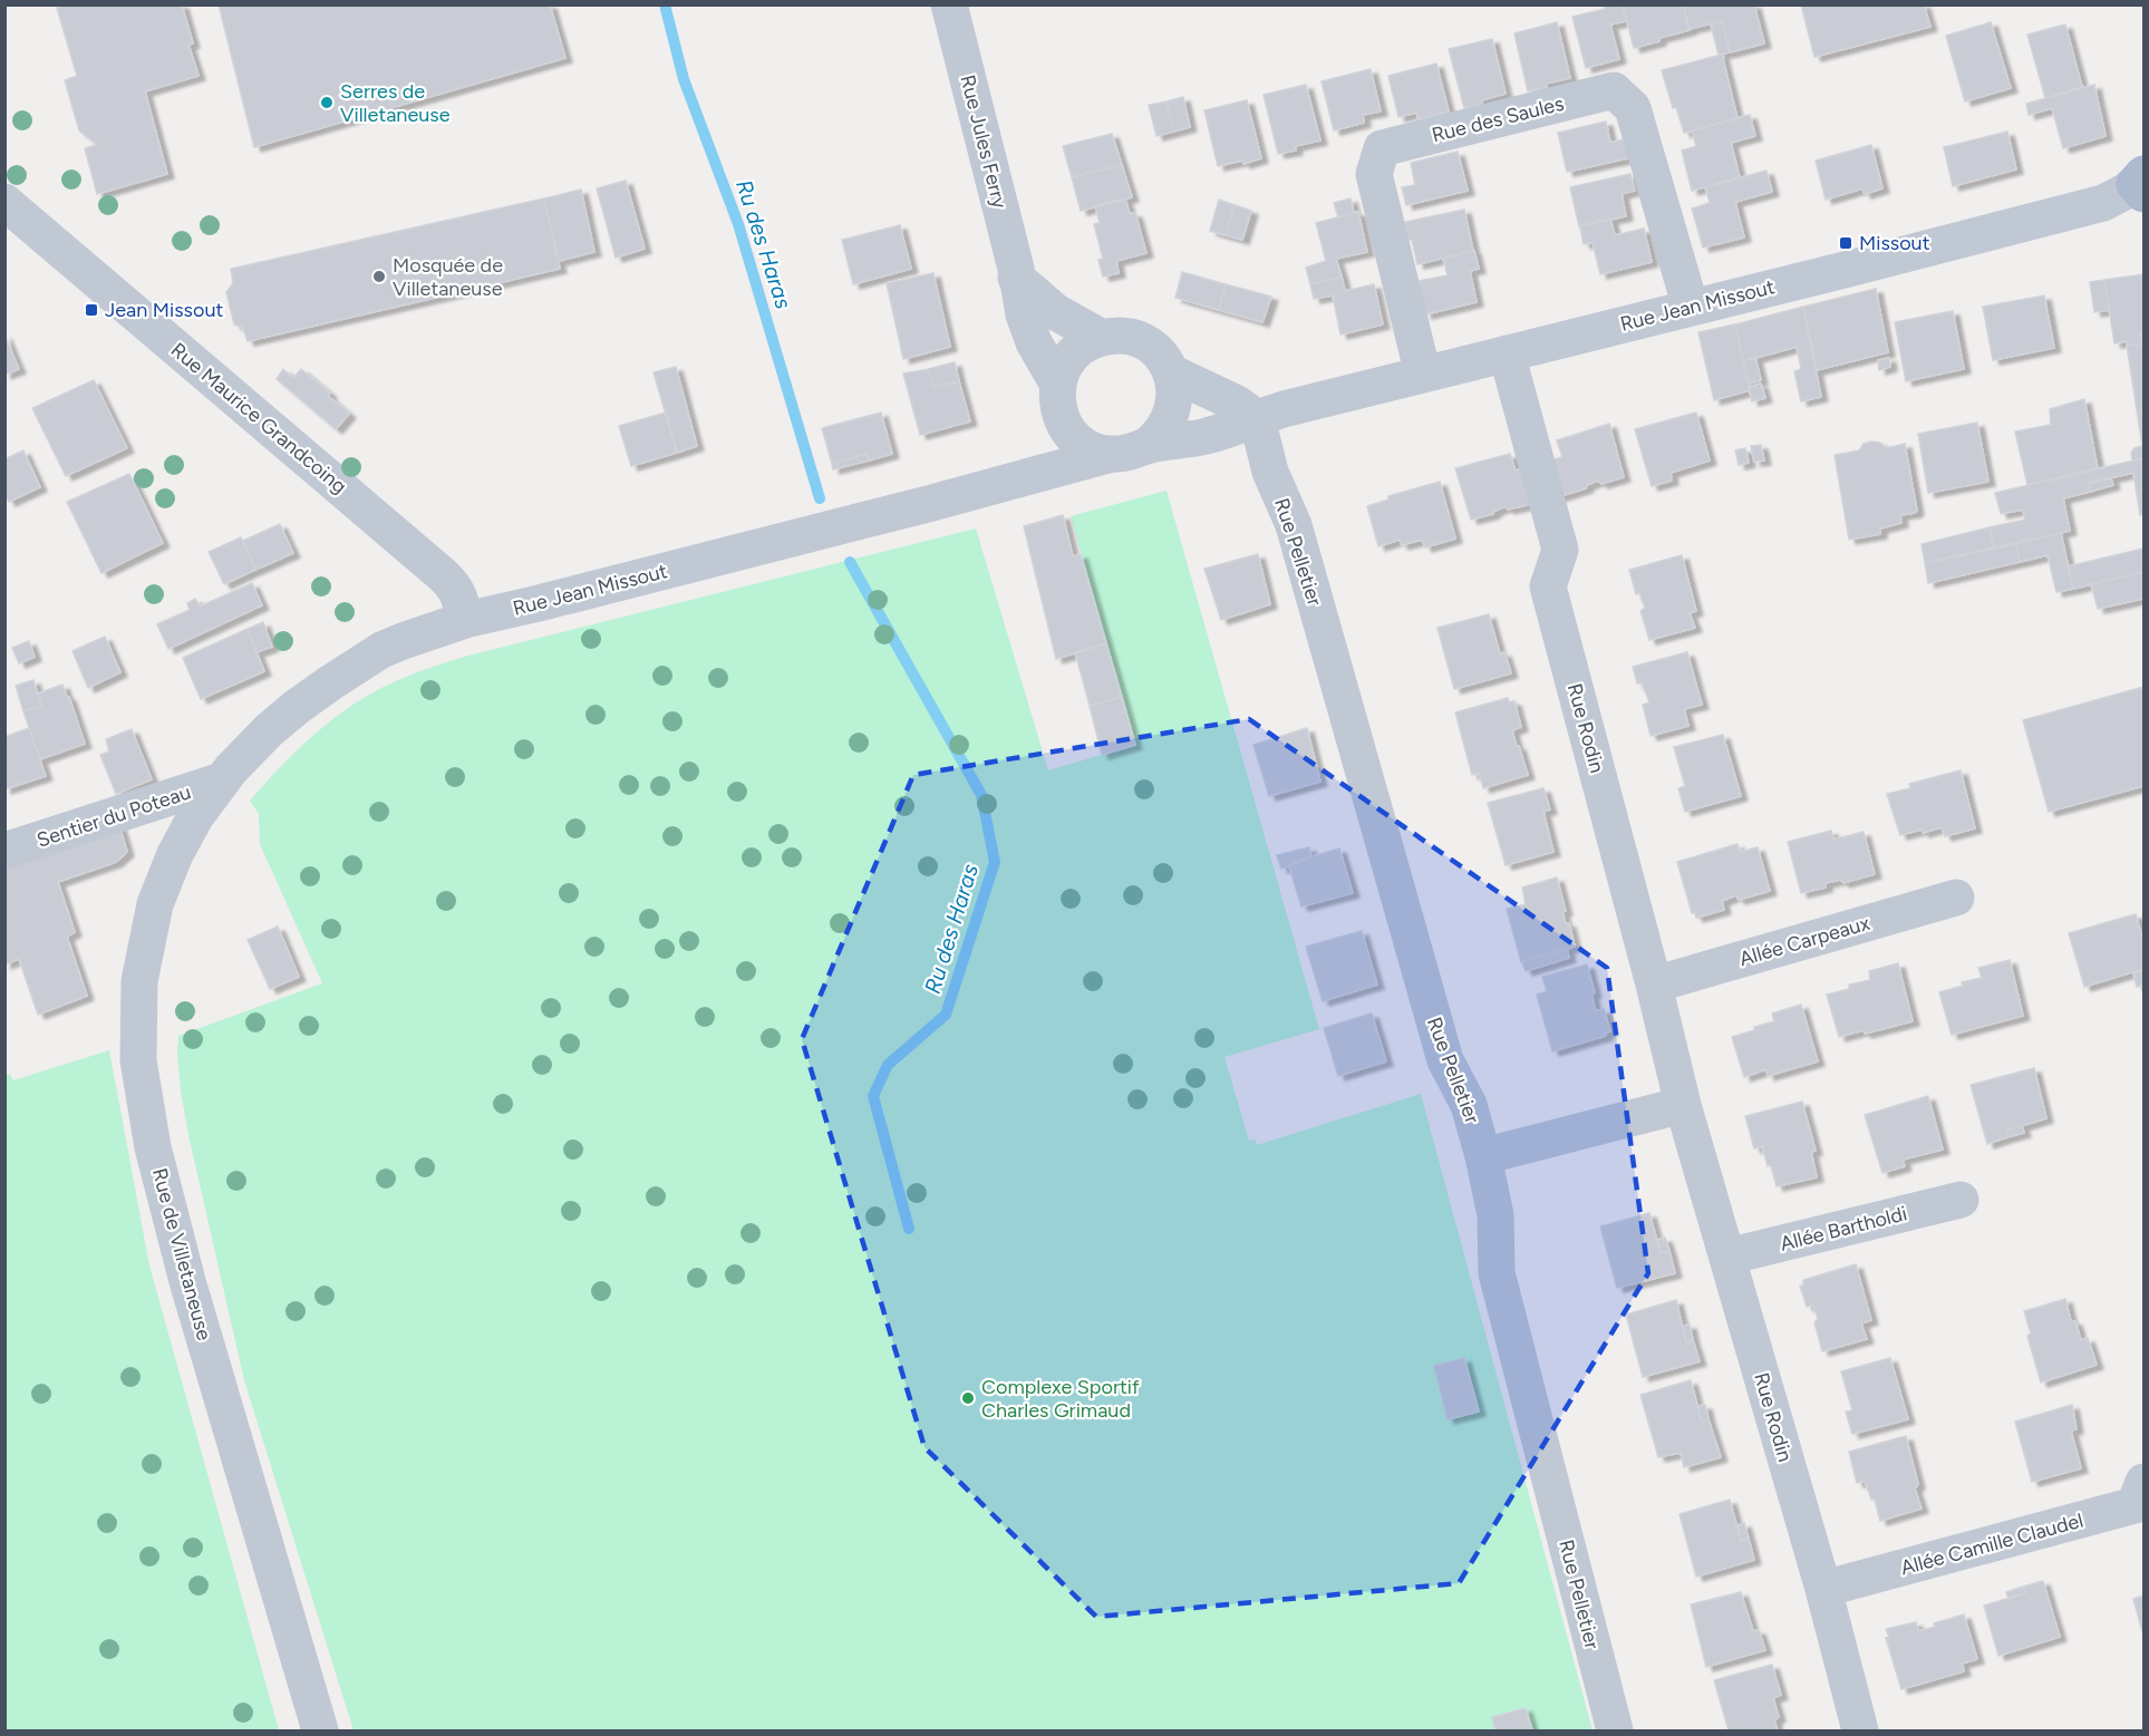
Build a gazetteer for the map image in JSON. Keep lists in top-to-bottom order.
{
  "streets": {
    "street": [
      "Rue des Saules",
      "Rue Jules Ferry",
      "Rue Jean Missout",
      "Rue Maurice Grandcoing",
      "Rue Pelletier",
      "Rue Rodin",
      "Sentier du Poteau",
      "Allée Carpeaux",
      "Allée Bartholdi",
      "Rue de Villetaneuse",
      "Allée Camille Claudel"
    ]
  },
  "crossings": [
    ["Rue des Saules", "Rue Jean Missout"],
    ["Rue Jules Ferry", "Rue Jean Missout"],
    ["Rue Jean Missout", "Rue Maurice Grandcoing"],
    ["Rue Jean Missout", "Rue Pelletier"],
    ["Rue Jean Missout", "Rue Rodin"],
    ["Rue Jean Missout", "Sentier du Poteau"],
    ["Rue Jean Missout", "Rue de Villetaneuse"],
    ["Rue Rodin", "Allée Carpeaux"],
    ["Rue Rodin", "Allée Bartholdi"],
    ["Rue Rodin", "Allée Camille Claudel"],
    ["Sentier du Poteau", "Rue de Villetaneuse"]
  ],
  "water": ["Ru des Haras"],
  "places": {
    "other": ["Serres de Villetaneuse", "Mosquée de Villetaneuse", "Complexe Sportif Charles Grimaud"],
    "transit": ["Missout", "Jean Missout"]
  }
}
